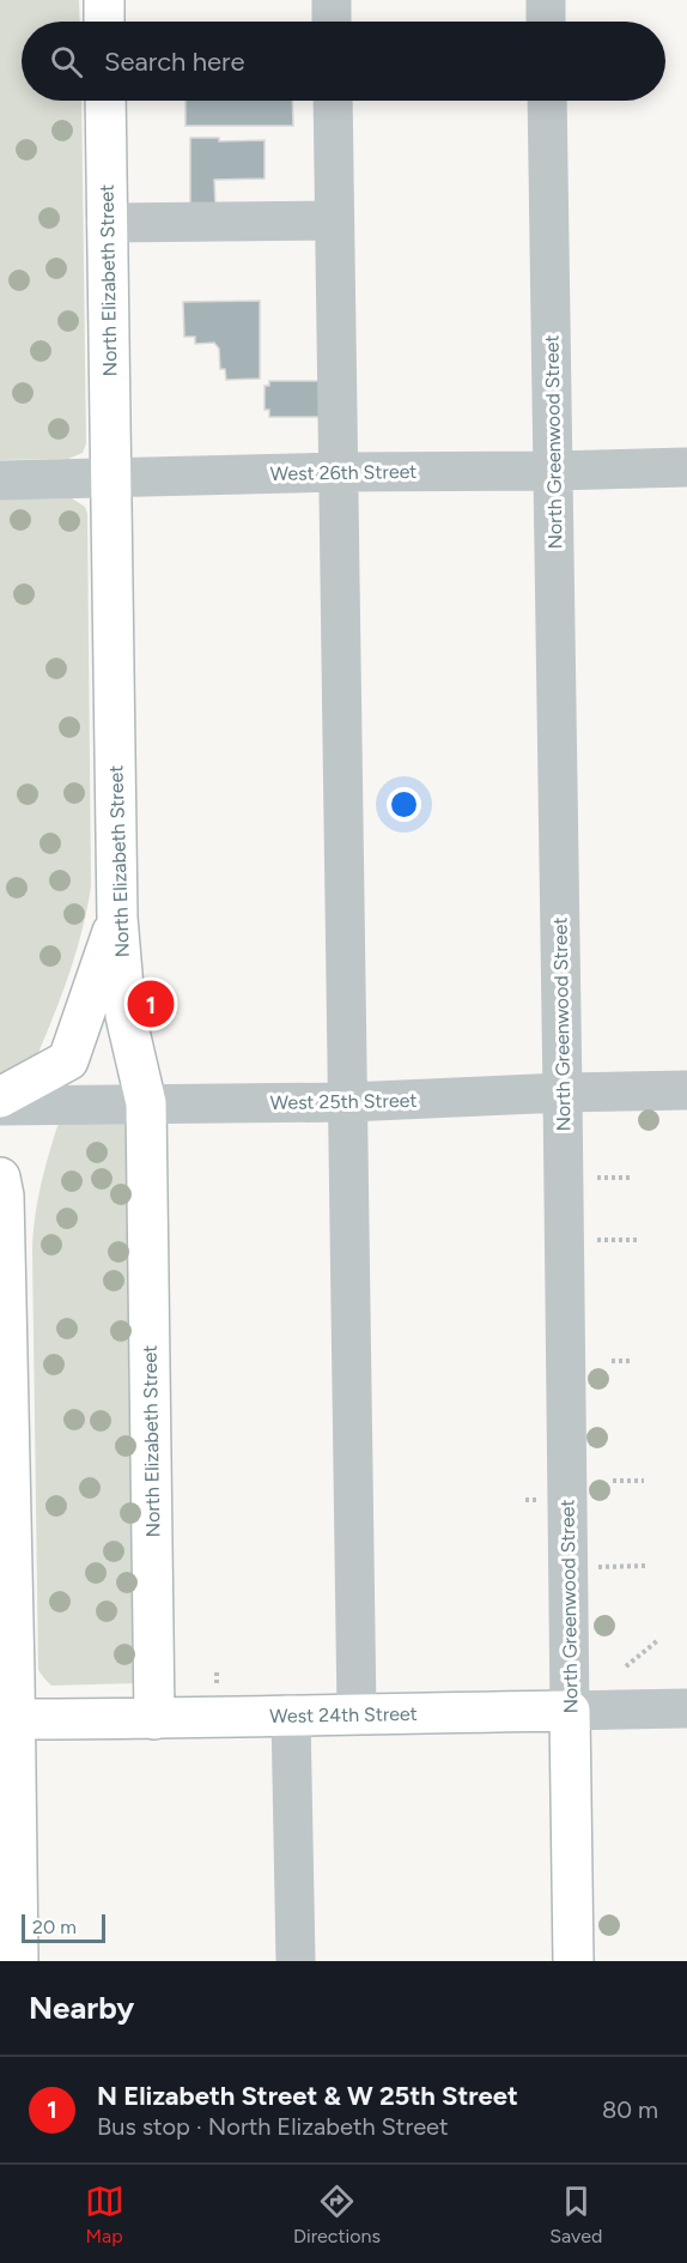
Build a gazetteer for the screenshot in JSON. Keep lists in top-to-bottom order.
{
  "streets": {
    "main road": ["North Elizabeth Street", "North Greenwood Street", "West 24th Street"],
    "street": ["West 26th Street", "West 25th Street"]
  },
  "crossings": [
    ["North Elizabeth Street", "West 26th Street"],
    ["North Elizabeth Street", "West 25th Street"],
    ["North Elizabeth Street", "West 24th Street"],
    ["North Greenwood Street", "West 26th Street"],
    ["North Greenwood Street", "West 25th Street"],
    ["North Greenwood Street", "West 24th Street"]
  ],
  "scale_bar": "20 m",
  "page": {
    "search": "Search here",
    "pins": "1",
    "scale": "20 m",
    "heading": "Nearby",
    "list": [
      {
        "mark": "1",
        "name": "N Elizabeth Street & W 25th Street",
        "note": "Bus stop · North Elizabeth Street",
        "value": "80 m"
      }
    ],
    "nav": ["Map", "Directions", "Saved"]
  }
}
